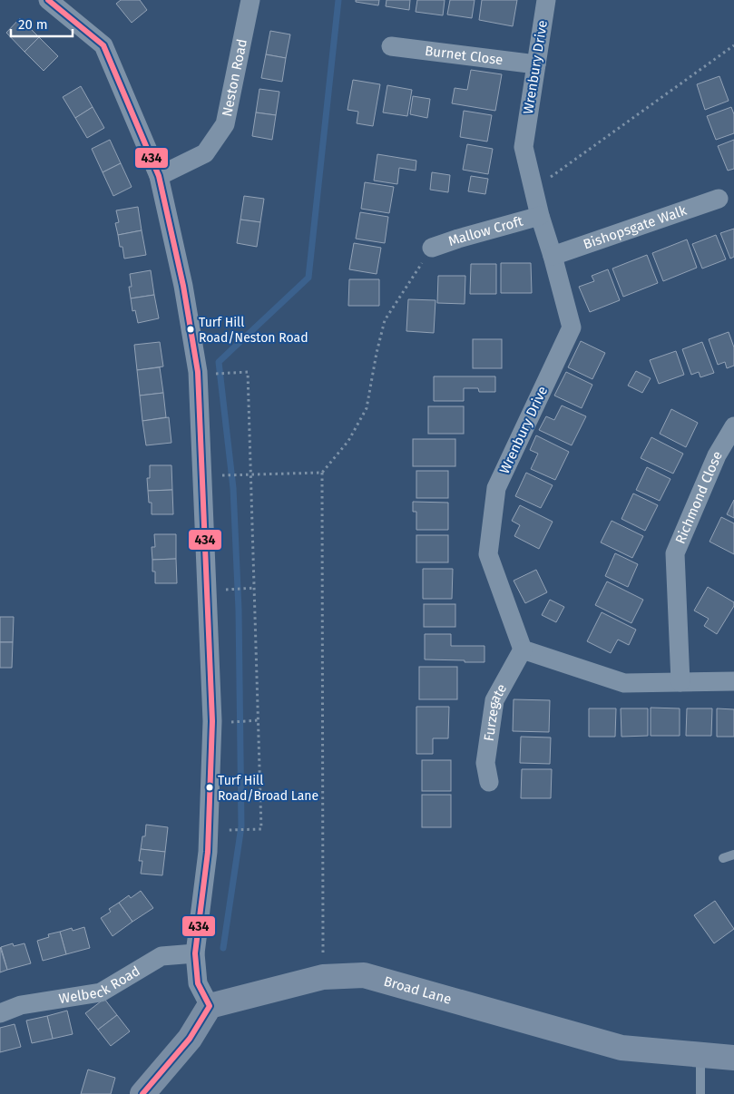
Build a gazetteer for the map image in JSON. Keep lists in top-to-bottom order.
{
  "streets": {
    "main road": ["Broad Lane"],
    "street": [
      "Burnet Close",
      "Wrenbury Drive",
      "Neston Road",
      "Bishopsgate Walk",
      "Mallow Croft",
      "Richmond Close",
      "Furzegate",
      "Welbeck Road"
    ]
  },
  "crossings": [
    ["Burnet Close", "Wrenbury Drive"],
    ["Wrenbury Drive", "Bishopsgate Walk"],
    ["Wrenbury Drive", "Mallow Croft"],
    ["Wrenbury Drive", "Furzegate"]
  ],
  "places": ["Turf Hill Road/Neston Road", "Turf Hill Road/Broad Lane"],
  "lines": ["transit line 434"],
  "scale_bar": "20 m"
}
